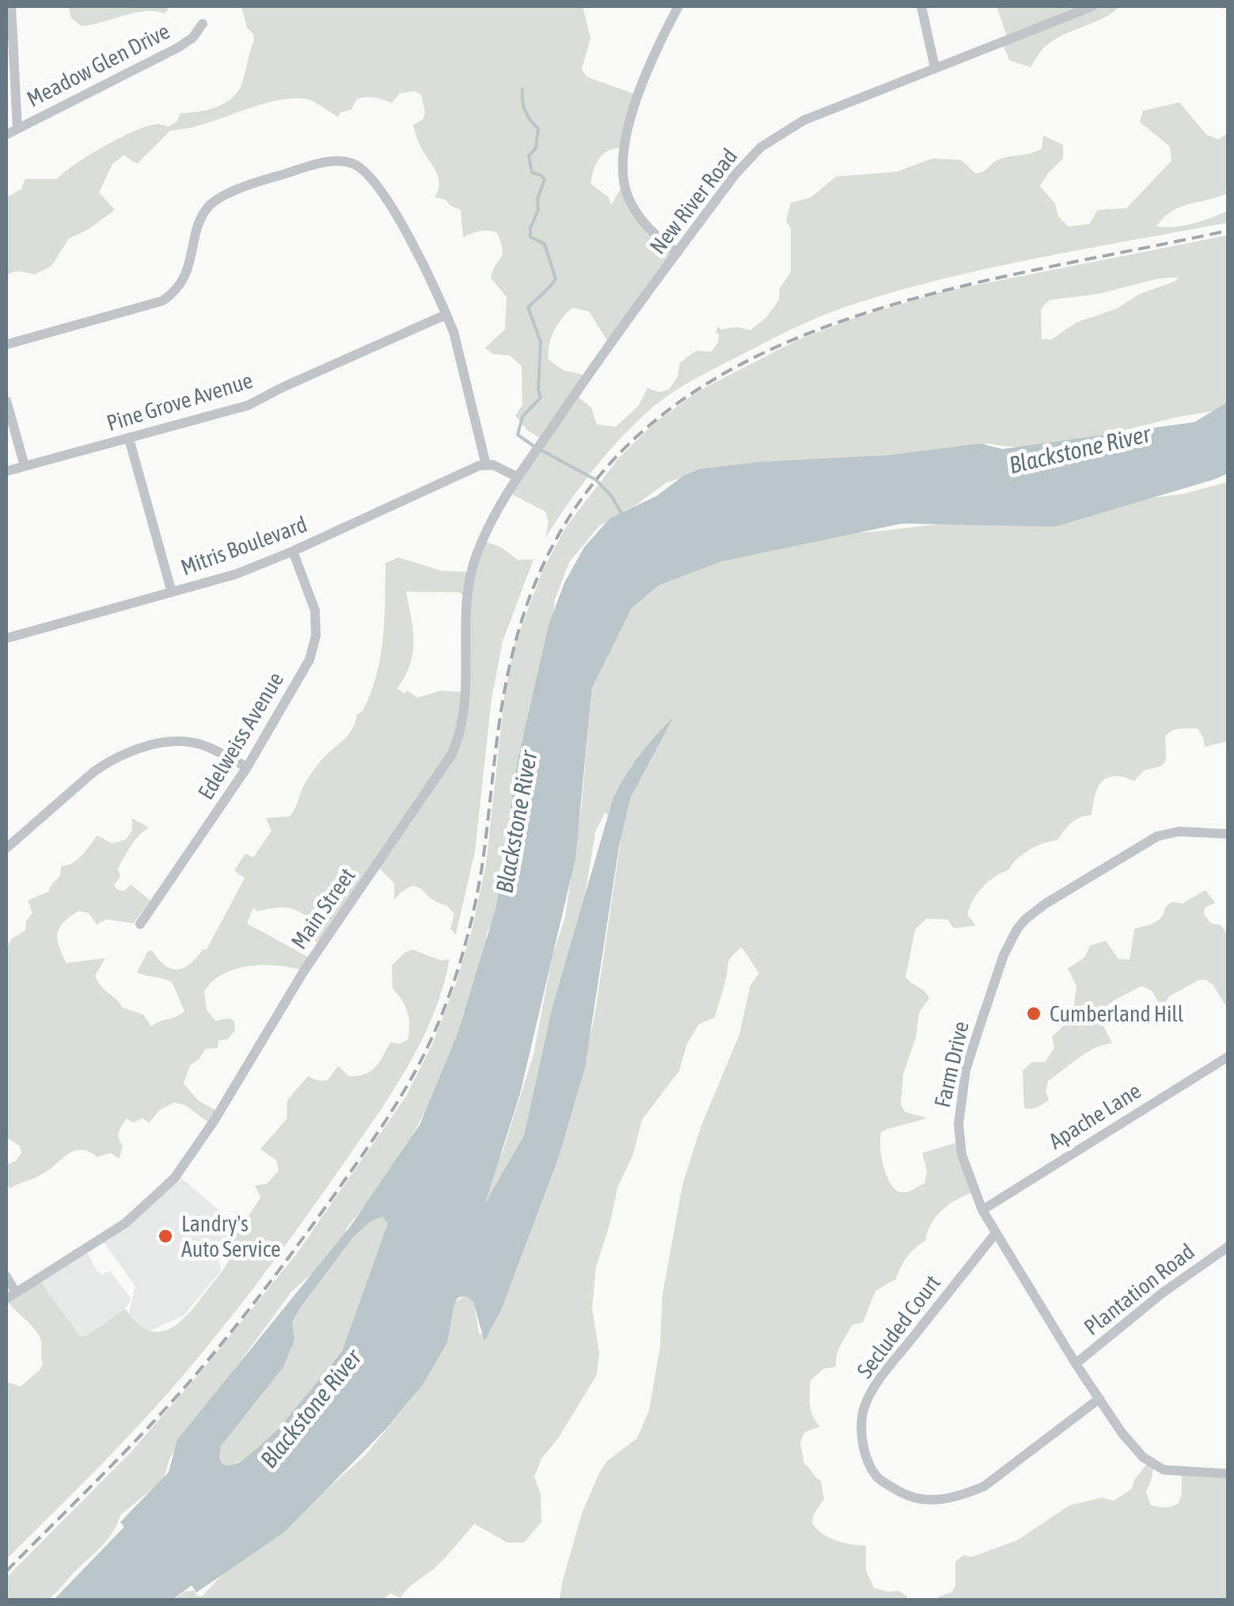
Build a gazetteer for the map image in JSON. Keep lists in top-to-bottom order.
{
  "streets": {
    "street": [
      "Meadow Glen Drive",
      "New River Road",
      "Pine Grove Avenue",
      "Mitris Boulevard",
      "Edelweiss Avenue",
      "Main Street",
      "Farm Drive",
      "Apache Lane",
      "Plantation Road",
      "Secluded Court"
    ]
  },
  "crossings": [
    ["New River Road", "Main Street"],
    ["Mitris Boulevard", "Edelweiss Avenue"],
    ["Farm Drive", "Apache Lane"],
    ["Farm Drive", "Plantation Road"],
    ["Farm Drive", "Secluded Court"]
  ],
  "water": ["Blackstone River"],
  "places": ["Cumberland Hill", "Landry's Auto Service"]
}
